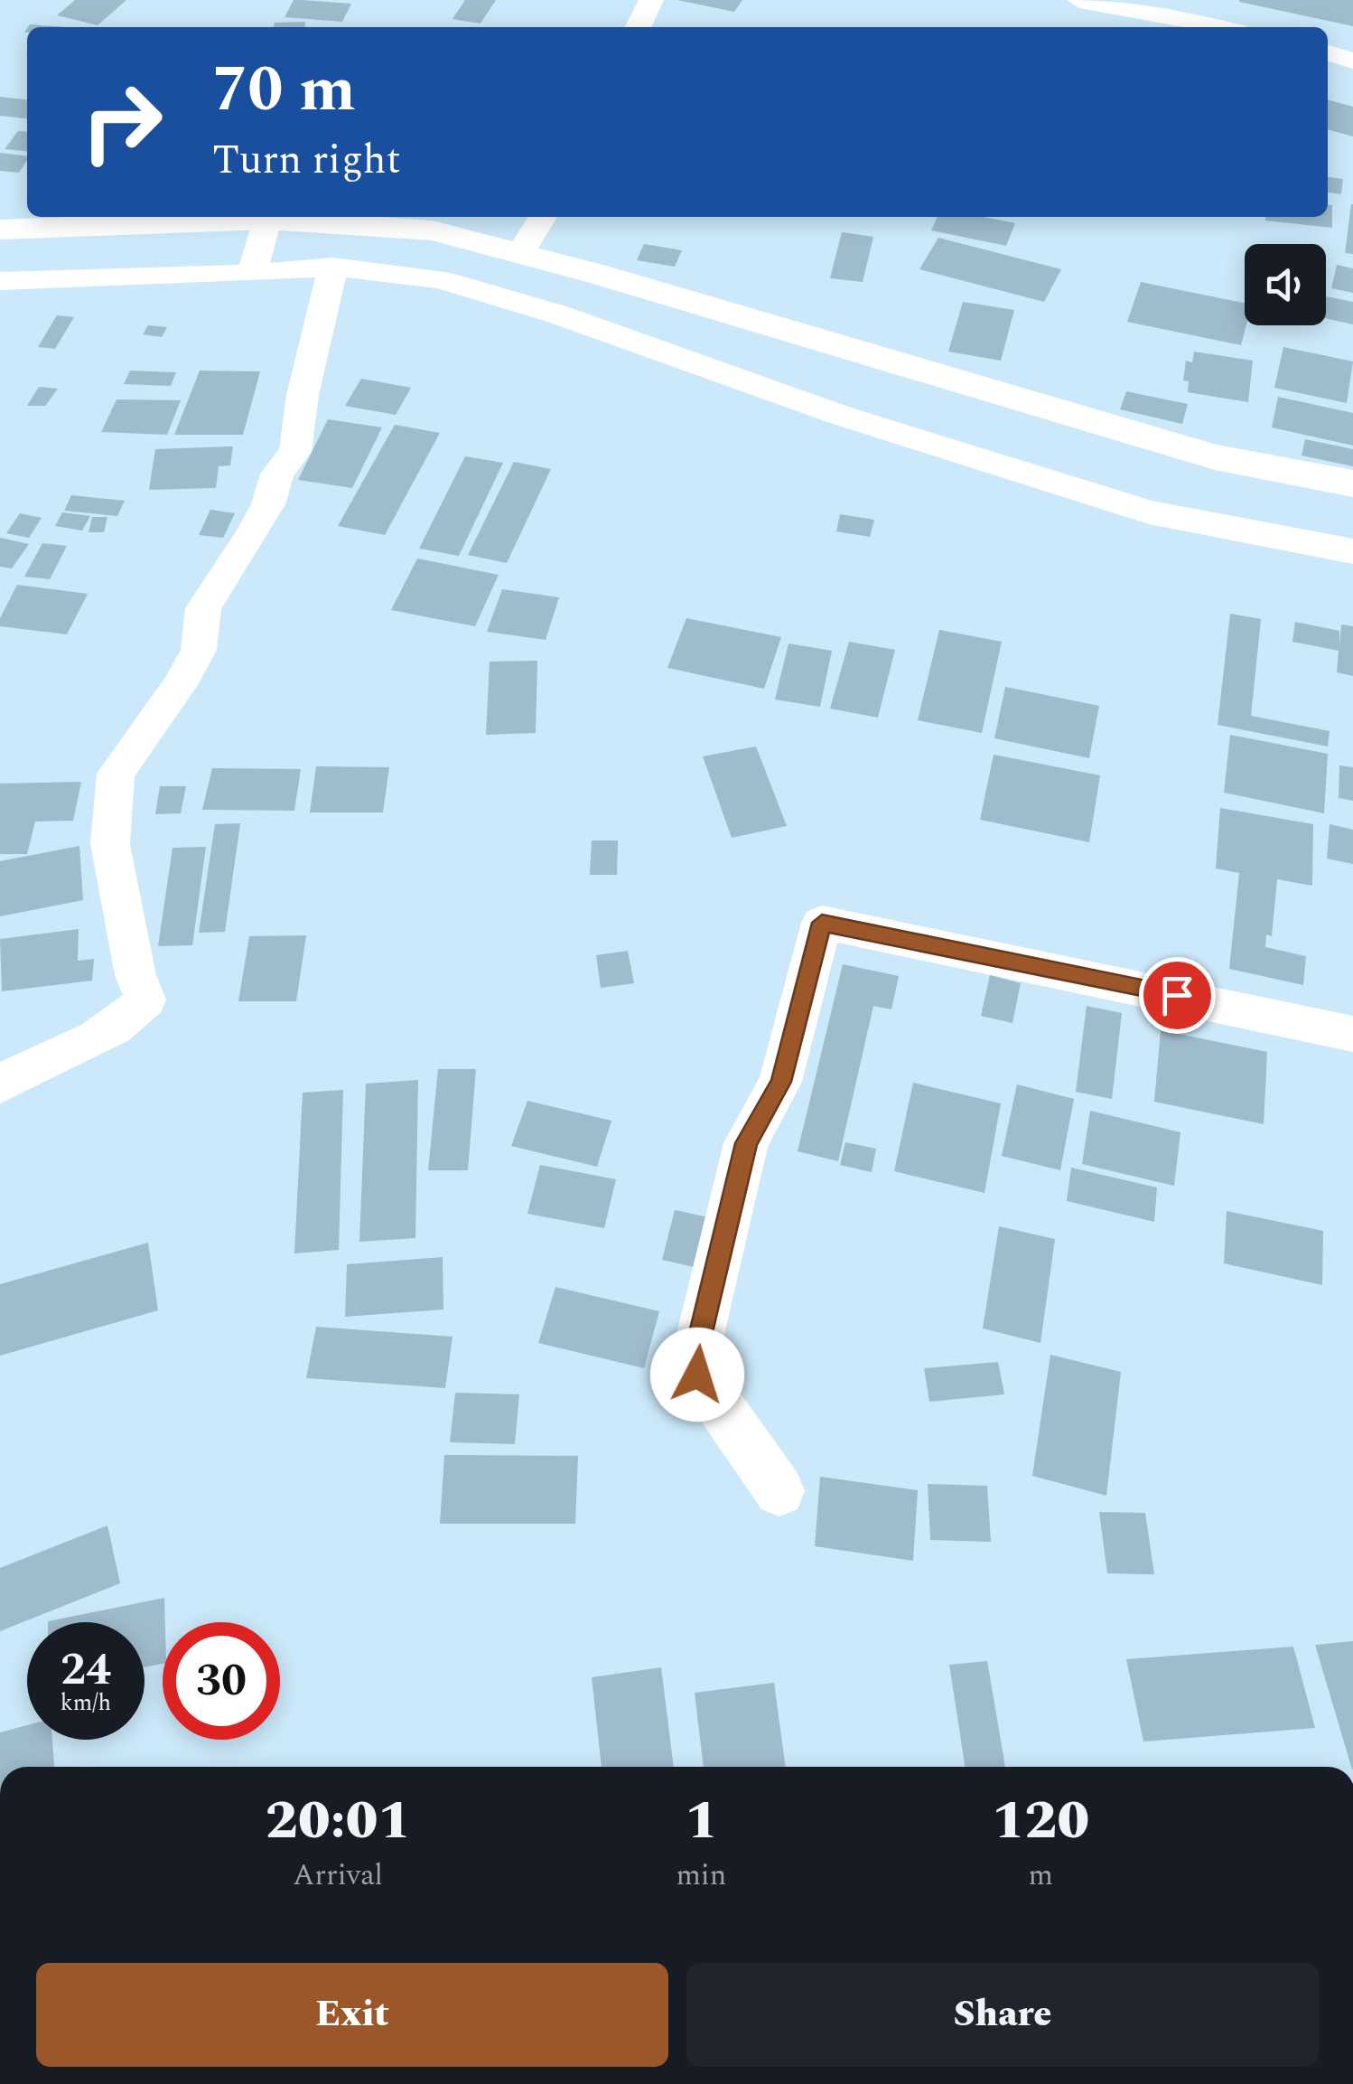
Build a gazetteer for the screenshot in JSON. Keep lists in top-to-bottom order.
{
  "page": {
    "turn": ["70 m", "Turn right"],
    "speed": "24 km/h",
    "limit": "30",
    "eta": [
      "20:01",
      "Arrival",
      "1",
      "min",
      "120",
      "m"
    ],
    "buttons": ["Exit", "Share"]
  }
}
